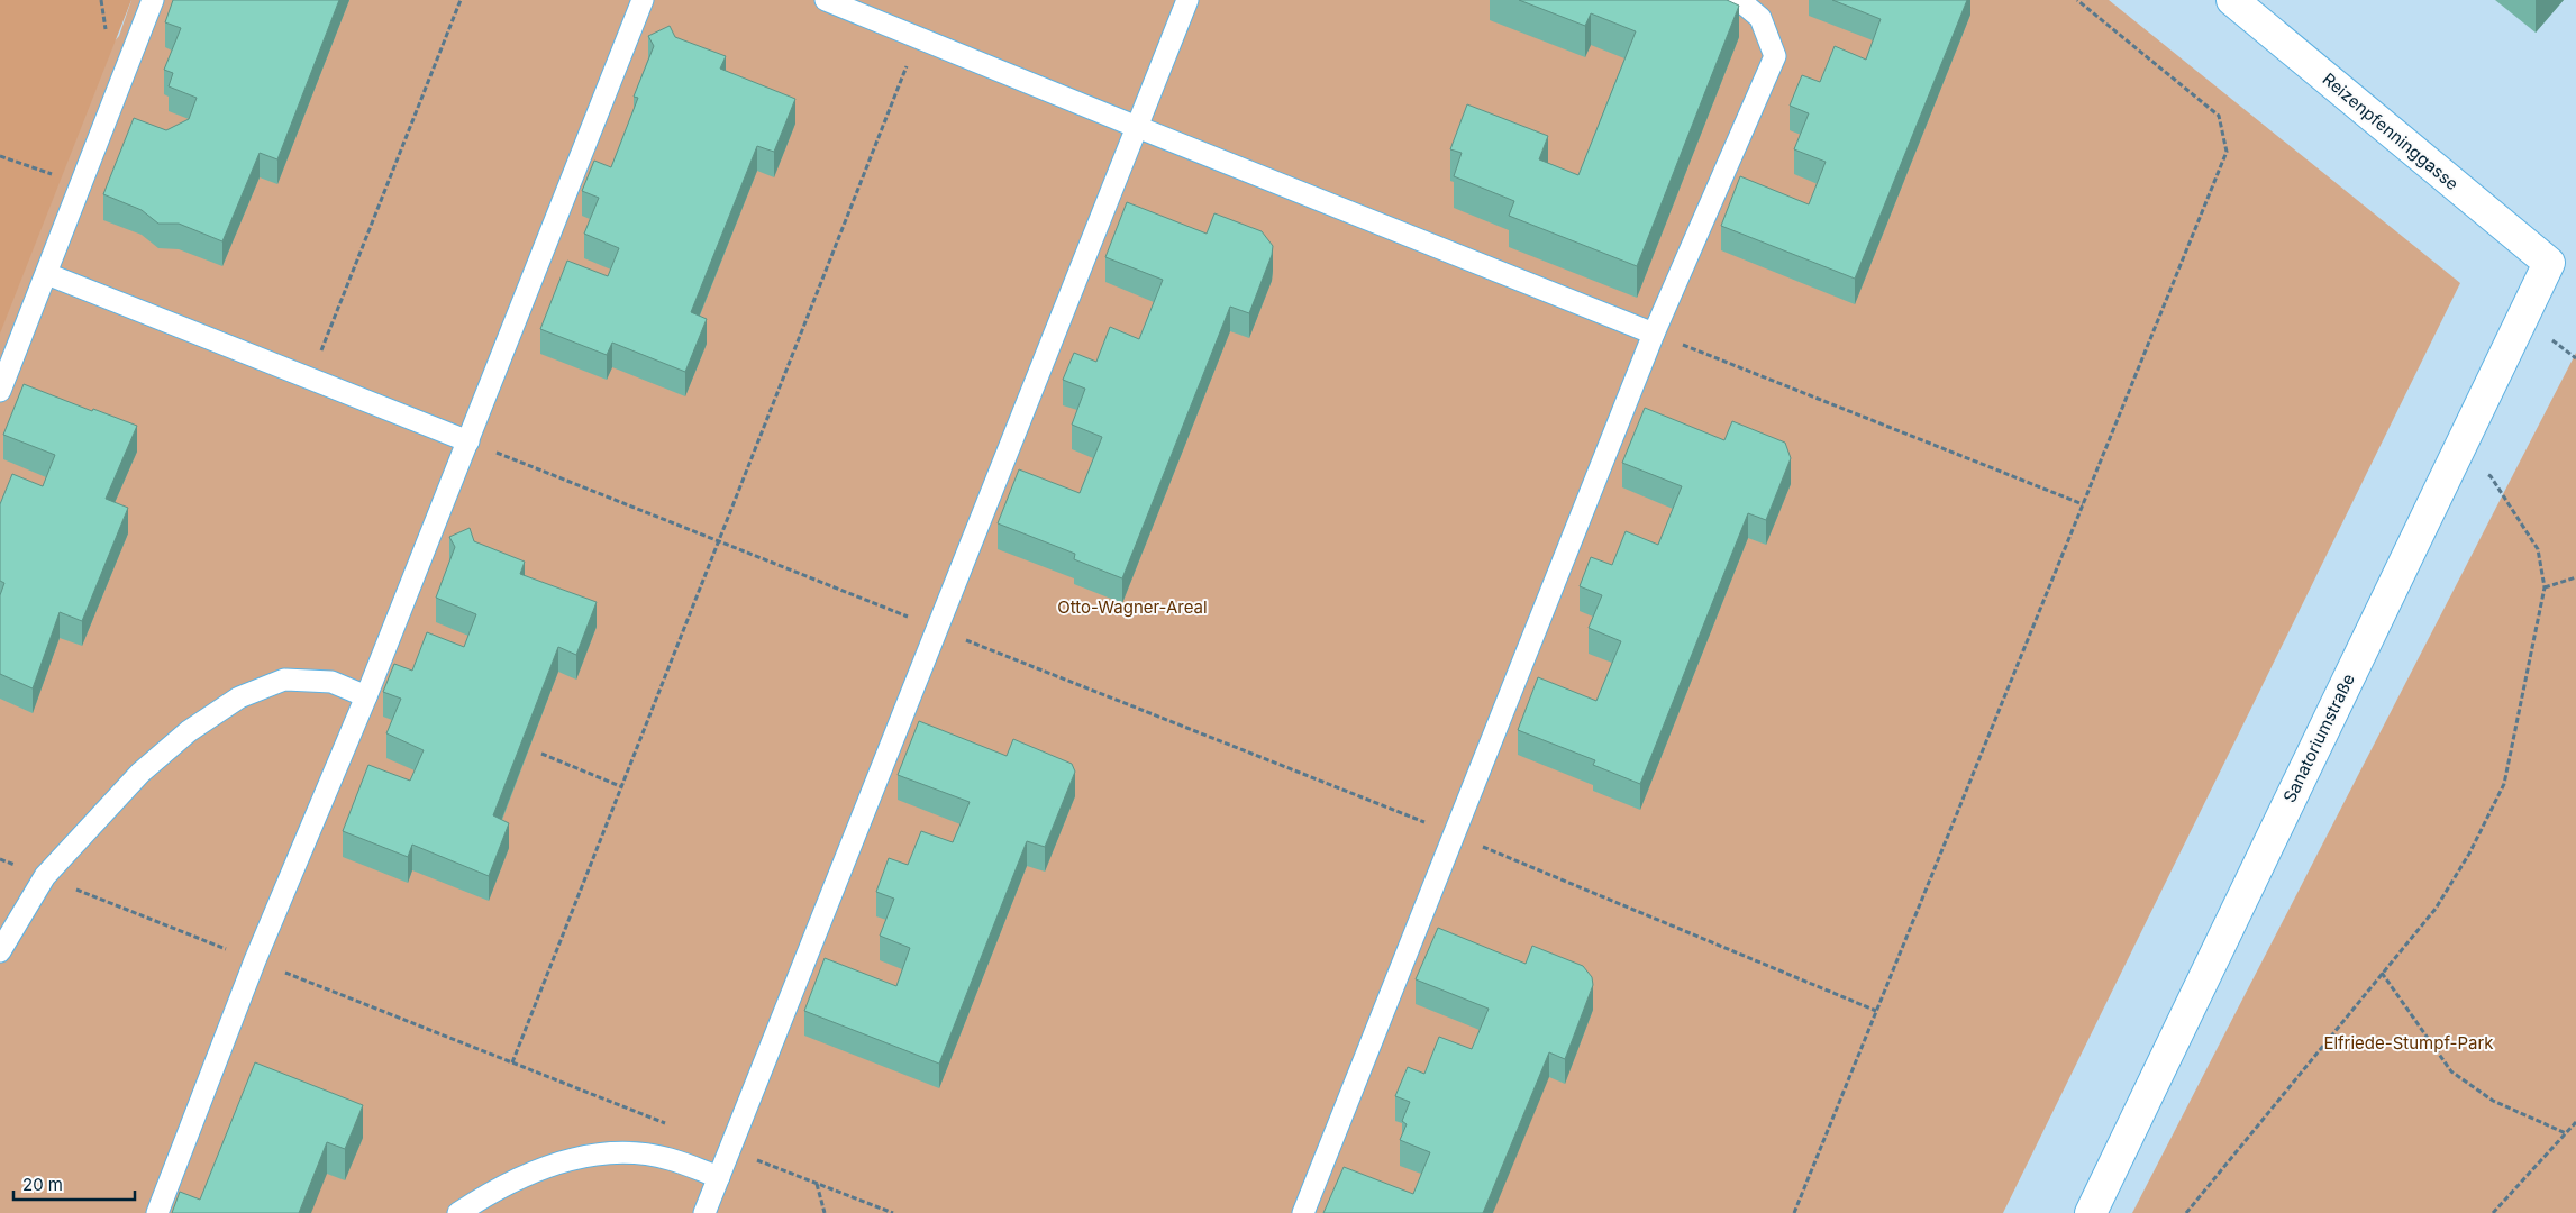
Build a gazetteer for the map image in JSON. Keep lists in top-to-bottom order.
{
  "streets": {
    "street": ["Reizenpfenninggasse", "Sanatoriumstraße"]
  },
  "crossings": [
    ["Reizenpfenninggasse", "Sanatoriumstraße"]
  ],
  "parks": ["Otto-Wagner-Areal", "Elfriede-Stumpf-Park"],
  "scale_bar": "20 m"
}
